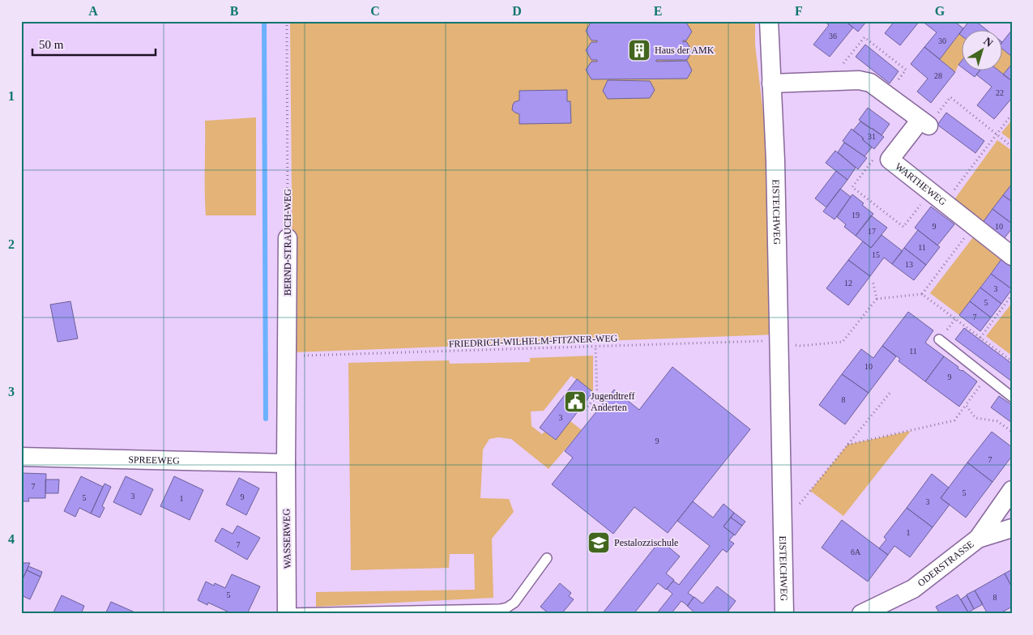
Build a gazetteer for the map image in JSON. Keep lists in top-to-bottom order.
{
  "streets": {
    "street": [
      "WARTHEWEG",
      "EISTEICHWEG",
      "BERND-STRAUCH-WEG",
      "SPREEWEG",
      "WASSERWEG",
      "ODERSTRASSE"
    ],
    "path": ["FRIEDRICH-WILHELM-FITZNER-WEG"]
  },
  "crossings": [
    ["EISTEICHWEG", "FRIEDRICH-WILHELM-FITZNER-WEG"],
    ["BERND-STRAUCH-WEG", "FRIEDRICH-WILHELM-FITZNER-WEG"],
    ["BERND-STRAUCH-WEG", "SPREEWEG"],
    ["BERND-STRAUCH-WEG", "WASSERWEG"],
    ["SPREEWEG", "WASSERWEG"]
  ],
  "places": {
    "building": ["Haus der AMK"],
    "public building": ["Jugendtreff Anderten"],
    "school or university": ["Pestalozzischule"]
  },
  "house_numbers": [
    "36",
    "30",
    "28",
    "22",
    "31",
    "19",
    "9",
    "10",
    "17",
    "11",
    "15",
    "13",
    "12",
    "3",
    "5",
    "7",
    "11",
    "10",
    "9",
    "8",
    "3",
    "9",
    "7",
    "7",
    "5",
    "3",
    "9",
    "5",
    "1",
    "3",
    "1",
    "7",
    "6A",
    "5",
    "8"
  ],
  "scale_bar": "50 m",
  "north": "top right",
  "grid": {
    "columns": [
      "A",
      "B",
      "C",
      "D",
      "E",
      "F",
      "G"
    ],
    "rows": [
      "1",
      "2",
      "3",
      "4"
    ]
  }
}
